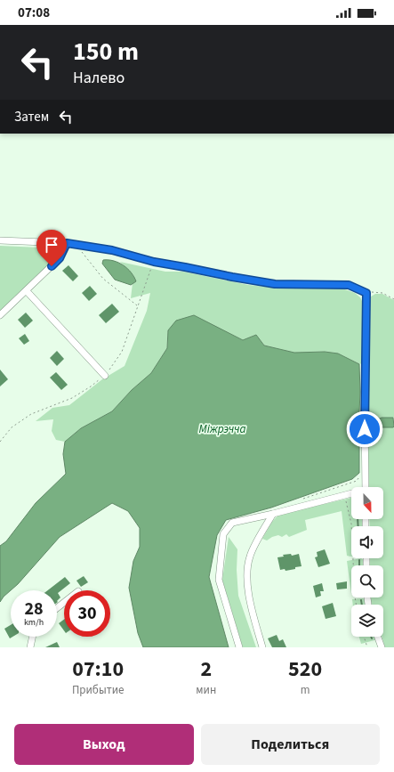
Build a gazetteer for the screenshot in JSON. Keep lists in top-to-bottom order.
{
  "water": ["Міжрэчча"],
  "north": "bottom",
  "page": {
    "status": "07:08",
    "turn": ["150 m", "Налево"],
    "then": "Затем",
    "speed": "28 km/h",
    "limit": "30",
    "eta": [
      "07:10",
      "Прибытие",
      "2",
      "мин",
      "520",
      "m"
    ],
    "buttons": ["Выход", "Поделиться"]
  }
}
